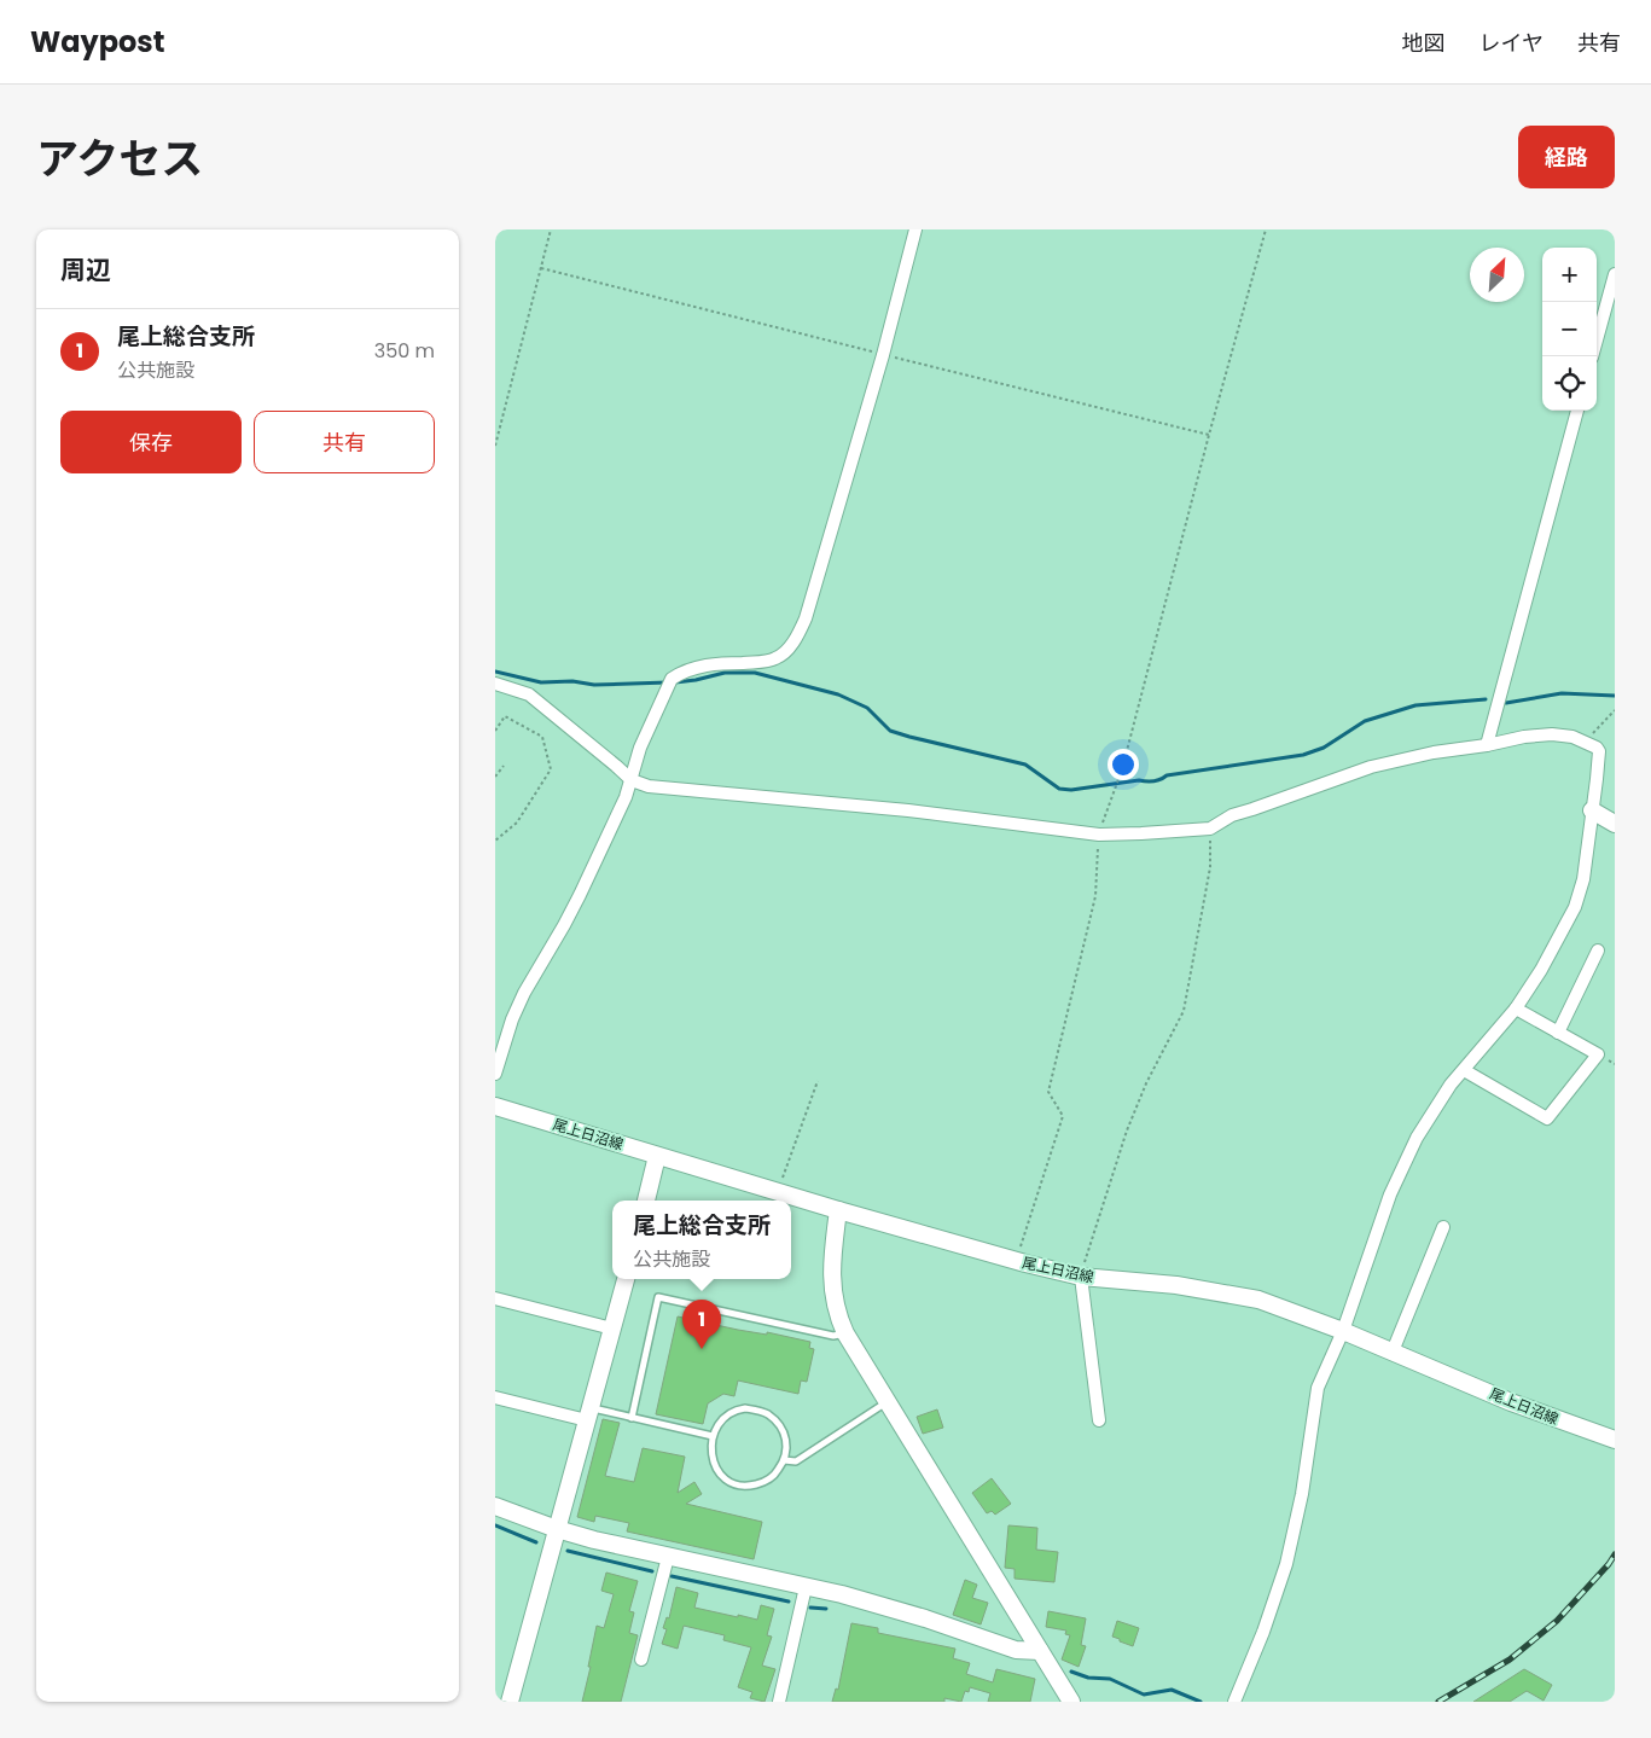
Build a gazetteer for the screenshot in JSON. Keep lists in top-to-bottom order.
{
  "streets": {
    "street": ["尾上日沼線"]
  },
  "north": "top right",
  "page": {
    "header": "Waypost",
    "nav": ["地図", "レイヤ", "共有"],
    "title": "アクセス",
    "buttons": [
      "経路",
      ["保存", "共有"]
    ],
    "heading": "周辺",
    "map_buttons": ["+", "−"],
    "list": [
      {
        "mark": "1",
        "name": "尾上総合支所",
        "note": "公共施設",
        "value": "350 m"
      }
    ],
    "popup": ["尾上総合支所", "公共施設"],
    "pins": "1"
  }
}
